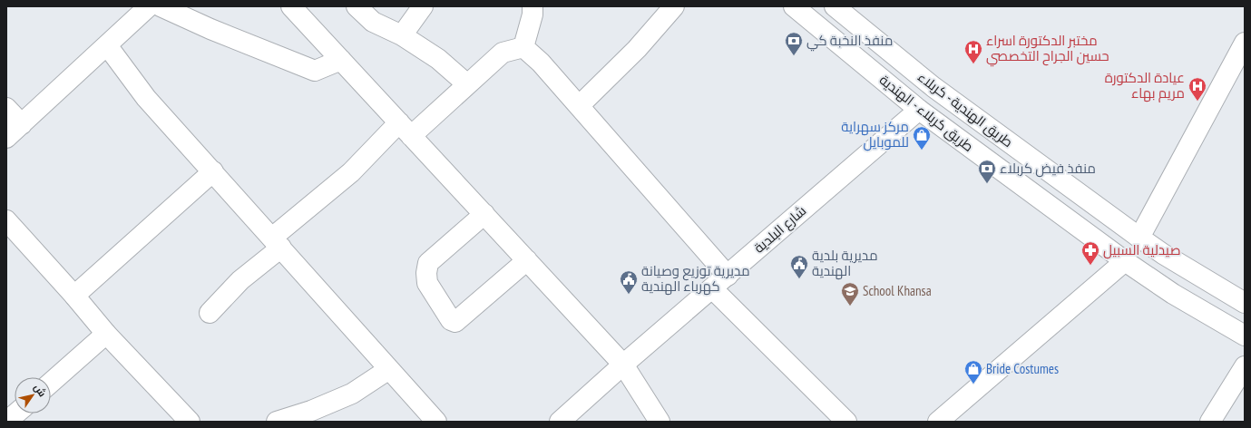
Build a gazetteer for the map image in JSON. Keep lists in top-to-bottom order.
{
  "streets": {
    "street": ["طريق الهندية - كربلاء", "طريق كربلاء - الهندية", "شارع البلدية"]
  },
  "crossings": [
    ["طريق كربلاء - الهندية", "شارع البلدية"]
  ],
  "places": {
    "bank": ["منفذ النخبة كي", "منفذ فيض كربلاء"],
    "hospital": ["مختبر الدكتورة اسراء حسين الجراح التخصصي", "عيادة الدكتورة مريم بهاء"],
    "shop": ["مركز سهراية للموبايل", "Bride Costumes"],
    "pharmacy": ["صيدلية السبيل"],
    "public building": ["مديرية بلدية الهندية", "مديرية توزيع وصيانة كهرباء الهندية"],
    "school or university": ["School Khansa"]
  },
  "north": "top right"
}
